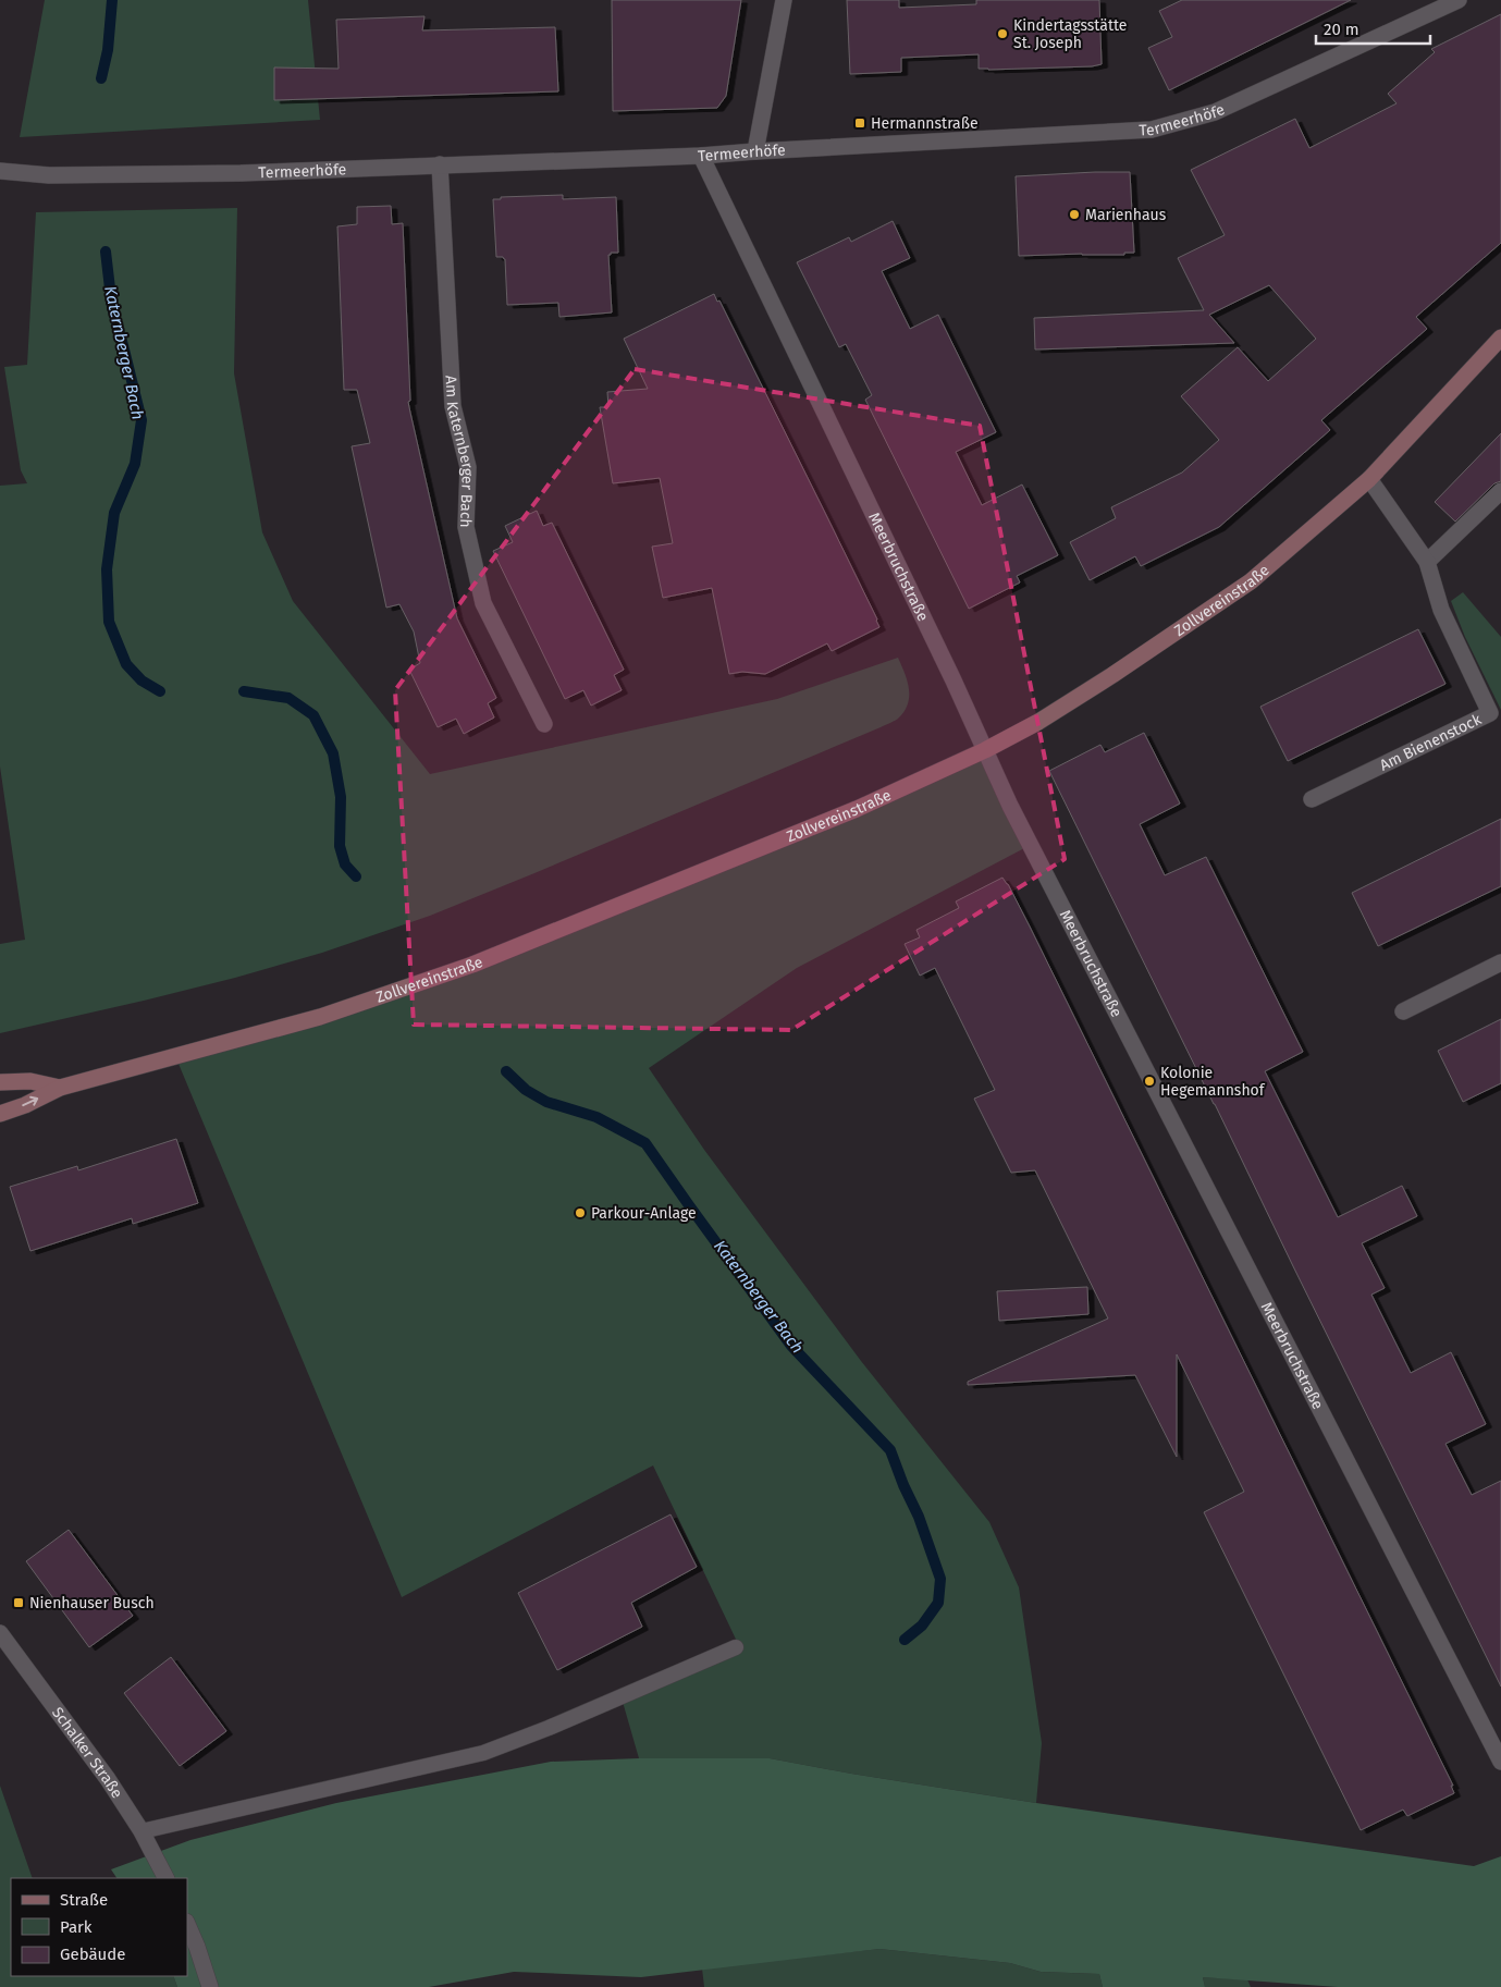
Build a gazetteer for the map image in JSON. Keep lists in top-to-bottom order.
{
  "streets": {
    "main road": ["Zollvereinstraße"],
    "street": [
      "Termeerhöfe",
      "Am Katernberger Bach",
      "Meerbruchstraße",
      "Am Bienenstock",
      "Schalker Straße"
    ]
  },
  "crossings": [
    ["Termeerhöfe", "Am Katernberger Bach"],
    ["Termeerhöfe", "Meerbruchstraße"],
    ["Meerbruchstraße", "Zollvereinstraße"],
    ["Zollvereinstraße", "Am Bienenstock"]
  ],
  "water": ["Katernberger Bach"],
  "places": {
    "other": [
      "Kindertagsstätte St. Joseph",
      "Marienhaus",
      "Kolonie Hegemannshof",
      "Parkour-Anlage"
    ],
    "transit": ["Hermannstraße", "Nienhauser Busch"]
  },
  "legend": ["Straße", "Park", "Gebäude"],
  "scale_bar": "20 m"
}
